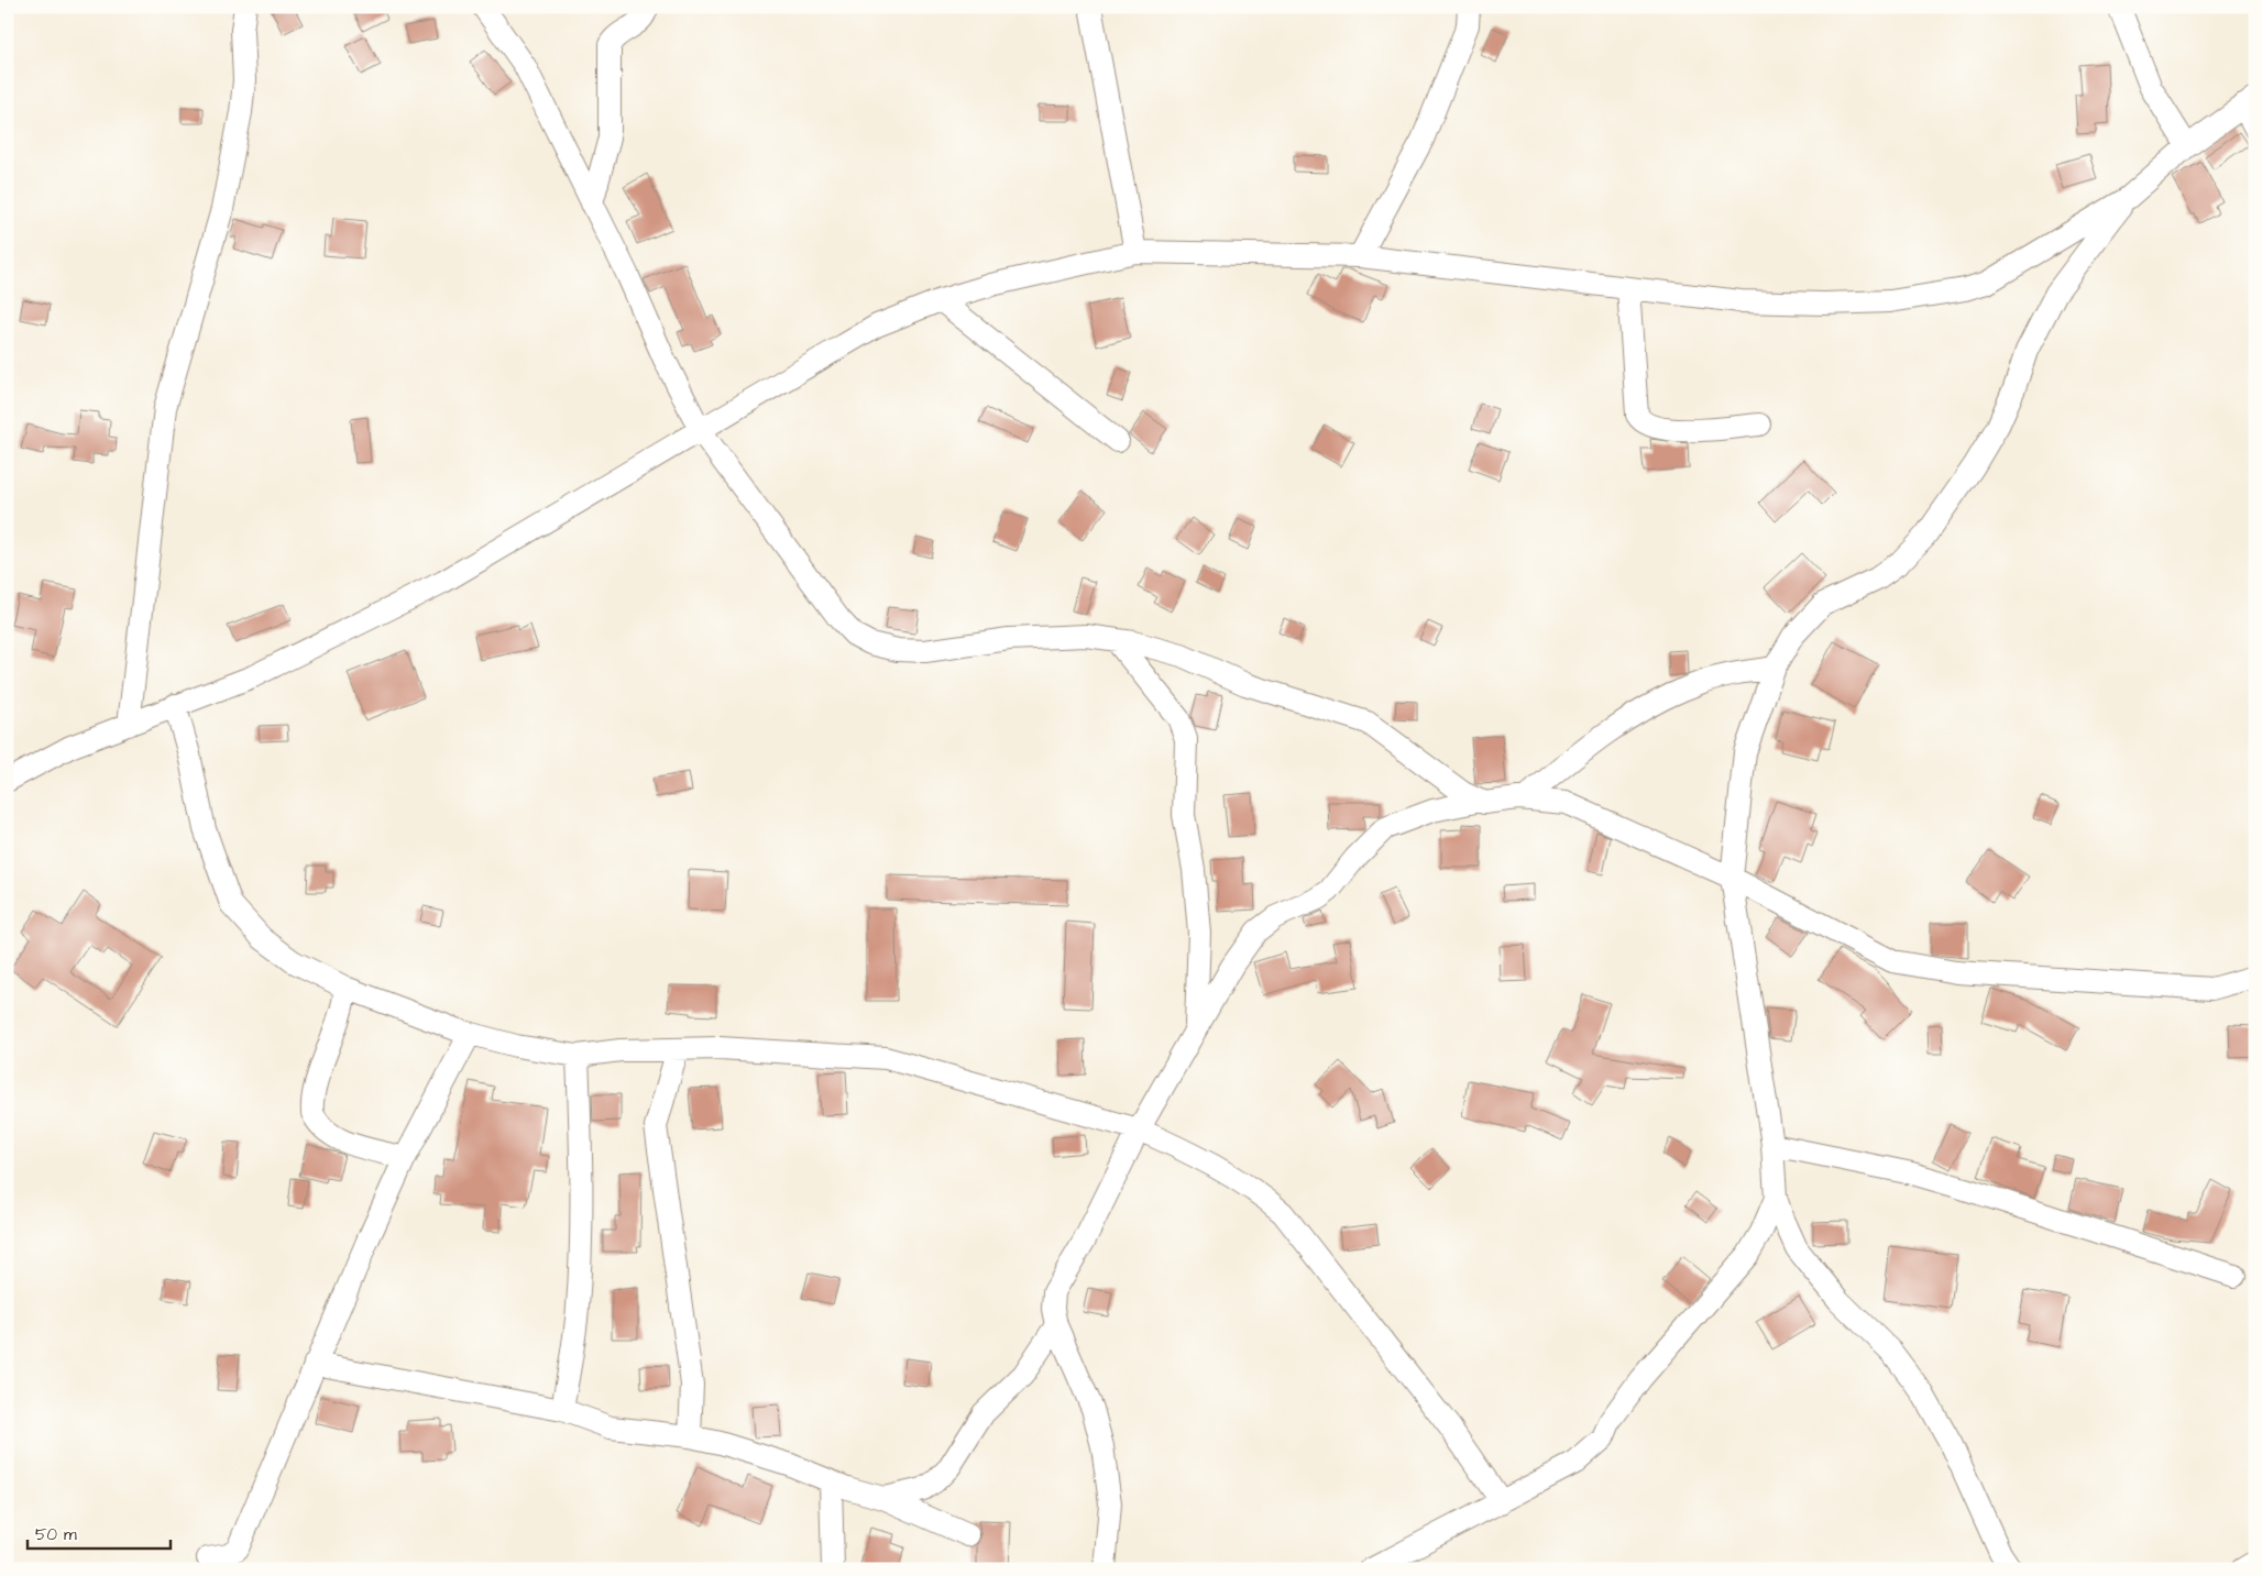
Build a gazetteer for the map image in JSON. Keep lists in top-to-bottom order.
{
  "scale_bar": "50 m"
}
